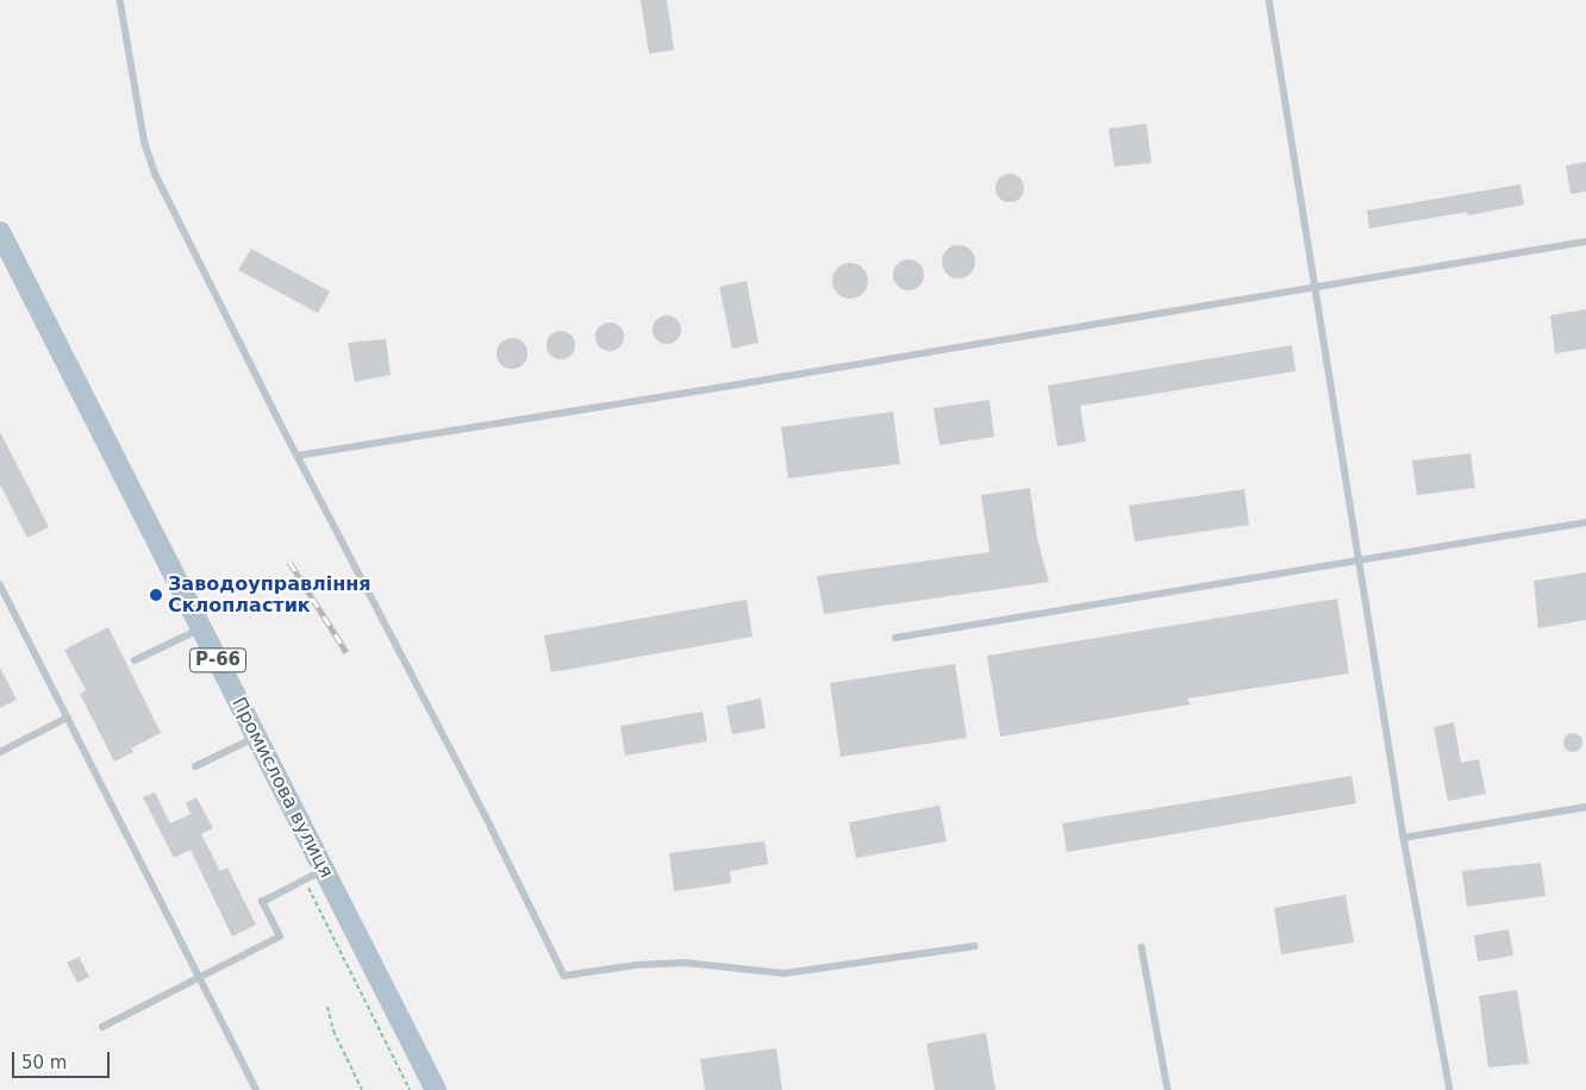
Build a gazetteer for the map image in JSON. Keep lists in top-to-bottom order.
{
  "streets": {
    "main road": ["Р-66", "Промислова вулиця"]
  },
  "places": ["Заводоуправління Склопластик"],
  "scale_bar": "50 m"
}
